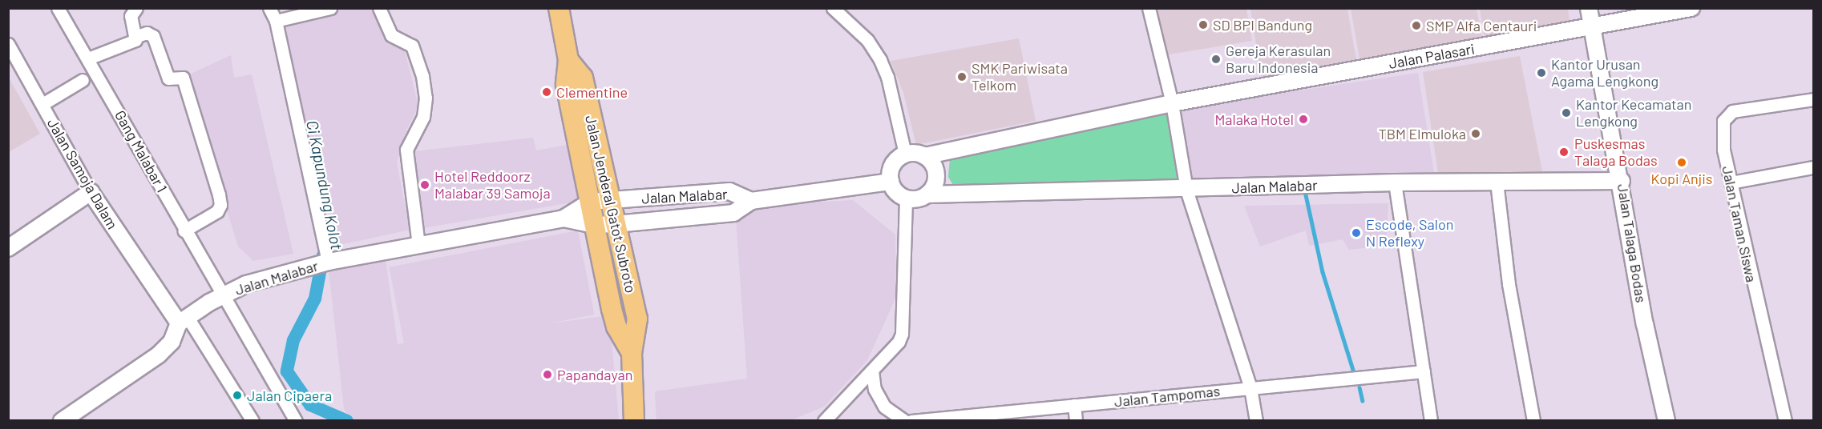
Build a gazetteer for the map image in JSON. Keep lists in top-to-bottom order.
{
  "streets": {
    "main road": ["Jalan Jenderal Gatot Subroto"],
    "street": [
      "Jalan Palasari",
      "Gang Malabar 1",
      "Jalan Samoja Dalam",
      "Jalan Malabar",
      "Jalan Taman Siswa",
      "Jalan Talaga Bodas",
      "Jalan Tampomas"
    ]
  },
  "crossings": [
    ["Jalan Palasari", "Jalan Talaga Bodas"],
    ["Gang Malabar 1", "Jalan Malabar"],
    ["Jalan Samoja Dalam", "Jalan Malabar"],
    ["Jalan Malabar", "Jalan Jenderal Gatot Subroto"],
    ["Jalan Malabar", "Jalan Talaga Bodas"]
  ],
  "water": ["Ci Kapundung Kolot"],
  "places": [
    "SD BPI Bandung",
    "SMP Alfa Centauri",
    "Gereja Kerasulan Baru Indonesia",
    "Kantor Urusan Agama Lengkong",
    "SMK Pariwisata Telkom",
    "Clementine",
    "Kantor Kecamatan Lengkong",
    "Malaka Hotel",
    "TBM Elmuloka",
    "Puskesmas Talaga Bodas",
    "Kopi Anjis",
    "Hotel Reddoorz Malabar 39 Samoja",
    "Escode, Salon N Reflexy",
    "Papandayan",
    "Jalan Cipaera"
  ]
}
